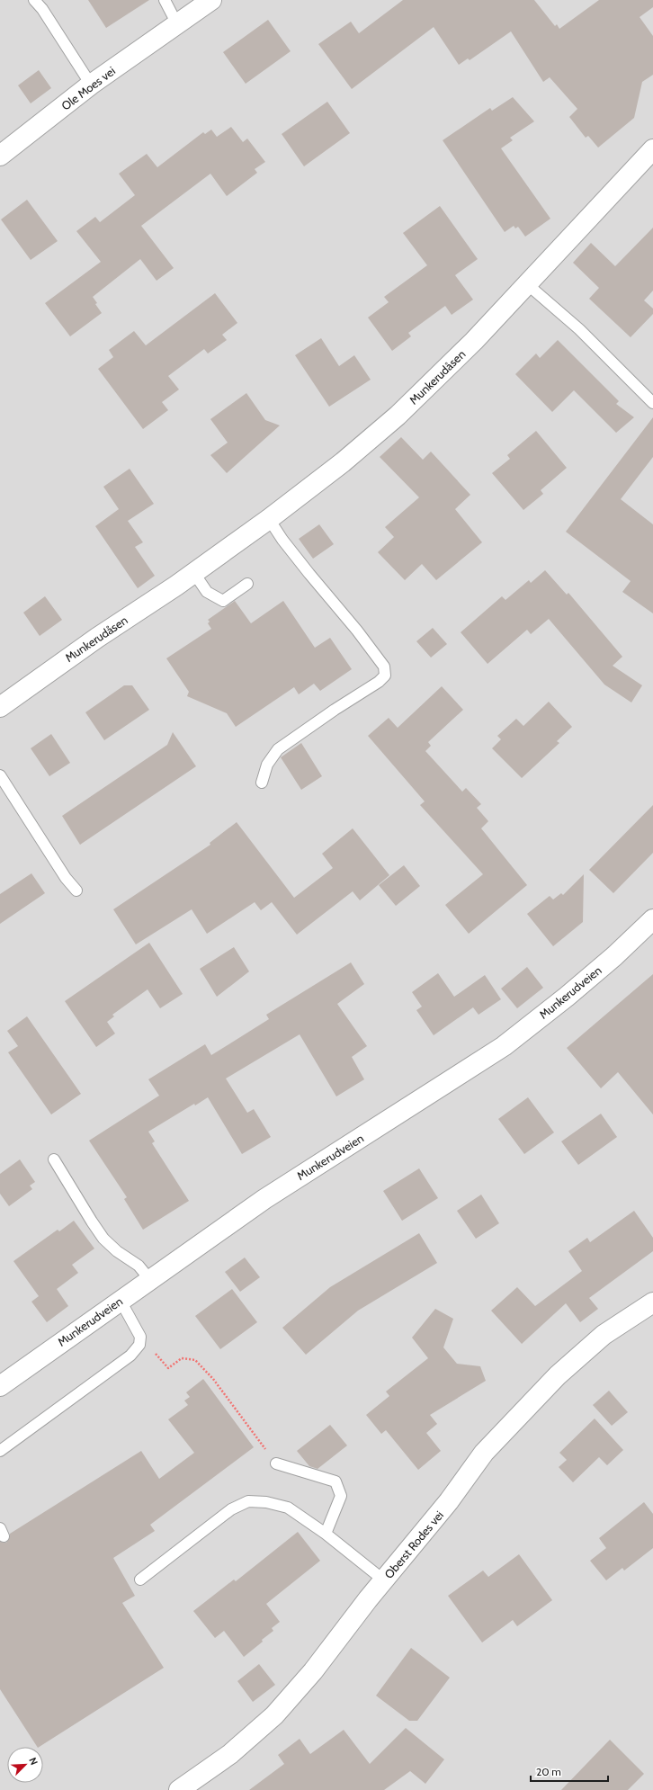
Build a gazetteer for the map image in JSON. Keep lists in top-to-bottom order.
{
  "streets": {
    "street": [
      "Ole Moes vei",
      "Munkerudåsen",
      "Munkerudveien",
      "Oberst Rodes vei"
    ]
  },
  "scale_bar": "20 m",
  "north": "top right"
}
